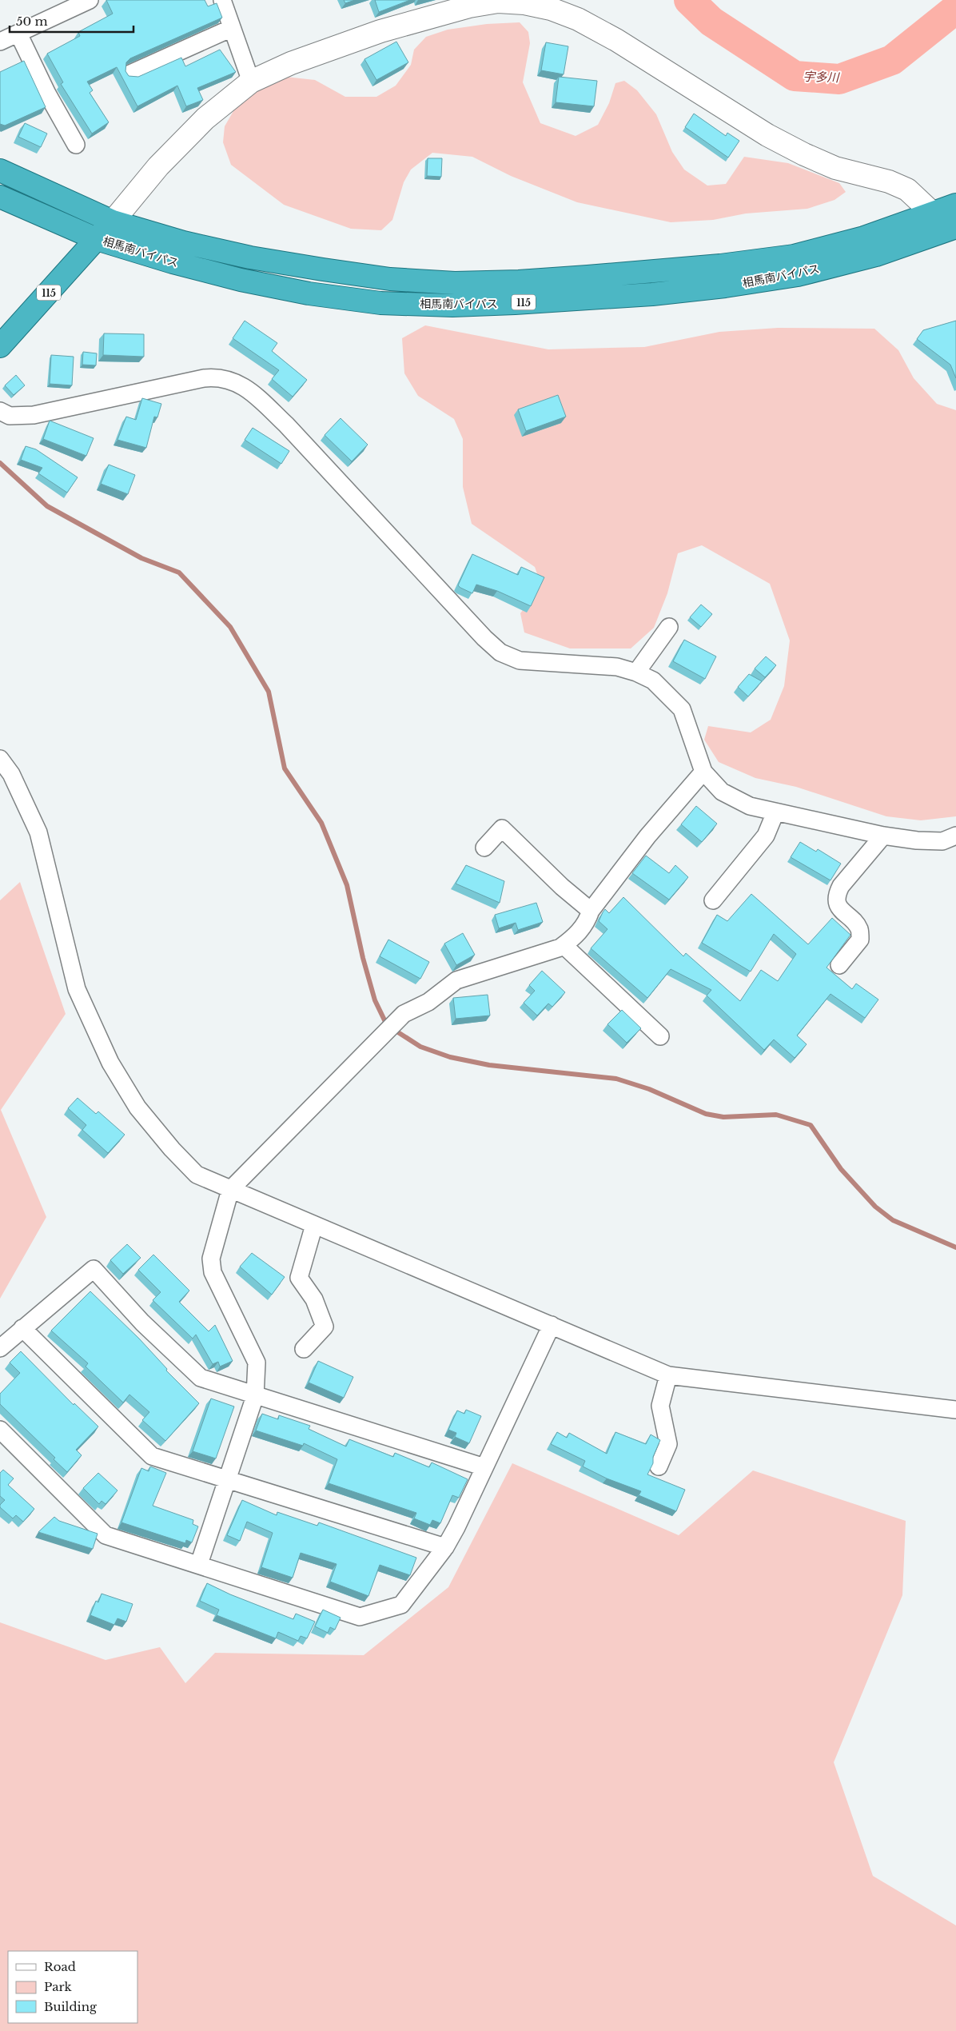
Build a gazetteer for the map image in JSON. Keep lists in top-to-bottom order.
{
  "streets": {
    "highway": ["相馬南バイパス", "115"]
  },
  "crossings": [
    ["相馬南バイパス", "115"]
  ],
  "water": ["宇多川"],
  "legend": ["Road", "Park", "Building"],
  "scale_bar": "50 m"
}
